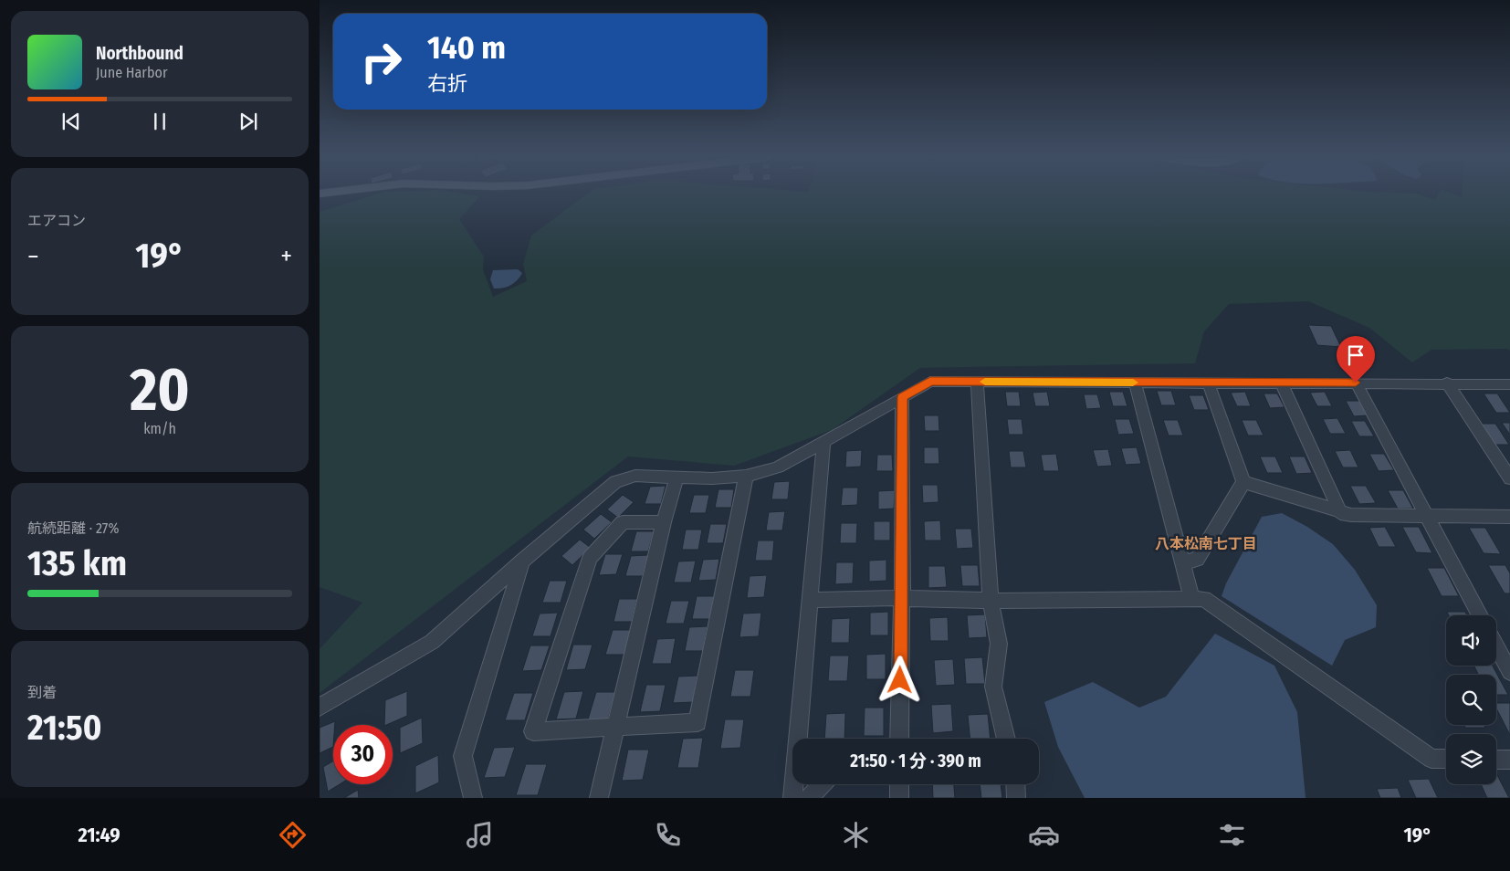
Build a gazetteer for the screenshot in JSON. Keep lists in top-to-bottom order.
{
  "districts": ["八本松南七丁目"],
  "page": {
    "turn": ["140 m", "右折"],
    "song": ["Northbound", "June Harbor"],
    "tile": [
      "エアコン",
      ["20", "km/h"],
      ["航続距離 · 27%", "135 km"],
      ["到着", "21:50"]
    ],
    "heat": ["−", "19°", "+"],
    "limit": "30",
    "trip": "21:50 · 1 分 · 390 m",
    "tabs": ["21:49", "19°"]
  }
}
